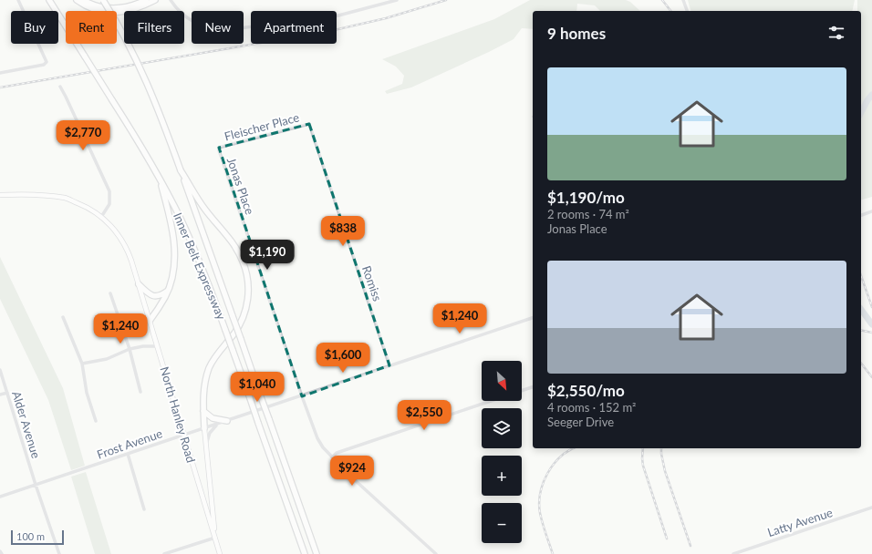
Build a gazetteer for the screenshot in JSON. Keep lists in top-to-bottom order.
{
  "streets": {
    "highway": ["Inner Belt Expressway"],
    "main road": ["North Hanley Road"],
    "street": [
      "Fleischer Place",
      "Jonas Place",
      "Romiss",
      "Alder Avenue",
      "Frost Avenue",
      "Latty Avenue"
    ]
  },
  "crossings": [
    ["Fleischer Place", "Jonas Place"],
    ["Fleischer Place", "Romiss"],
    ["Jonas Place", "Frost Avenue"],
    ["Romiss", "Frost Avenue"],
    ["North Hanley Road", "Frost Avenue"],
    ["Alder Avenue", "Frost Avenue"]
  ],
  "scale_bar": "100 m",
  "north": "bottom right",
  "page": {
    "chip": [
      "Buy",
      "Rent",
      "Filters",
      "New",
      "Apartment"
    ],
    "heading": "9 homes",
    "list": [
      {
        "name": "$1,190/mo",
        "note": "2 rooms · 74 m² · Jonas Place"
      },
      {
        "name": "$2,550/mo",
        "note": "4 rooms · 152 m² · Seeger Drive"
      }
    ],
    "price": [
      "$2,770",
      "$838",
      "$1,190",
      "$1,240",
      "$1,240",
      "$1,600",
      "$1,040",
      "$2,550",
      "$924"
    ],
    "map_buttons": ["+", "−"],
    "scale": "100 m"
  }
}
